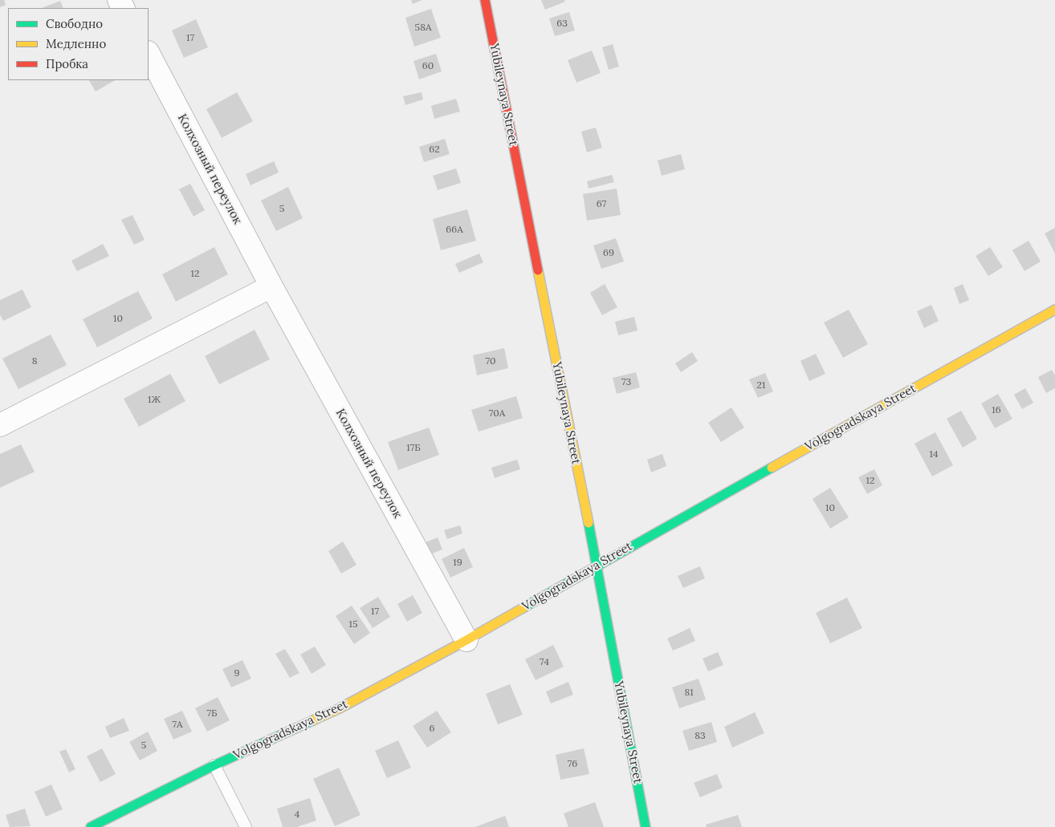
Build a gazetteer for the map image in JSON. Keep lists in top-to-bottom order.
{
  "streets": {
    "street": ["Yubileynaya Street", "Колхозный переулок", "Volgogradskaya Street"]
  },
  "crossings": [
    ["Yubileynaya Street", "Volgogradskaya Street"],
    ["Колхозный переулок", "Volgogradskaya Street"]
  ],
  "house_numbers": [
    "63",
    "58А",
    "17",
    "60",
    "62",
    "67",
    "5",
    "66А",
    "69",
    "12",
    "10",
    "8",
    "70",
    "73",
    "21",
    "1Ж",
    "16",
    "70А",
    "17Б",
    "14",
    "12",
    "10",
    "19",
    "17",
    "15",
    "74",
    "9",
    "81",
    "7Б",
    "7А",
    "6",
    "83",
    "5",
    "76",
    "4"
  ],
  "legend": ["Свободно", "Медленно", "Пробка"]
}
